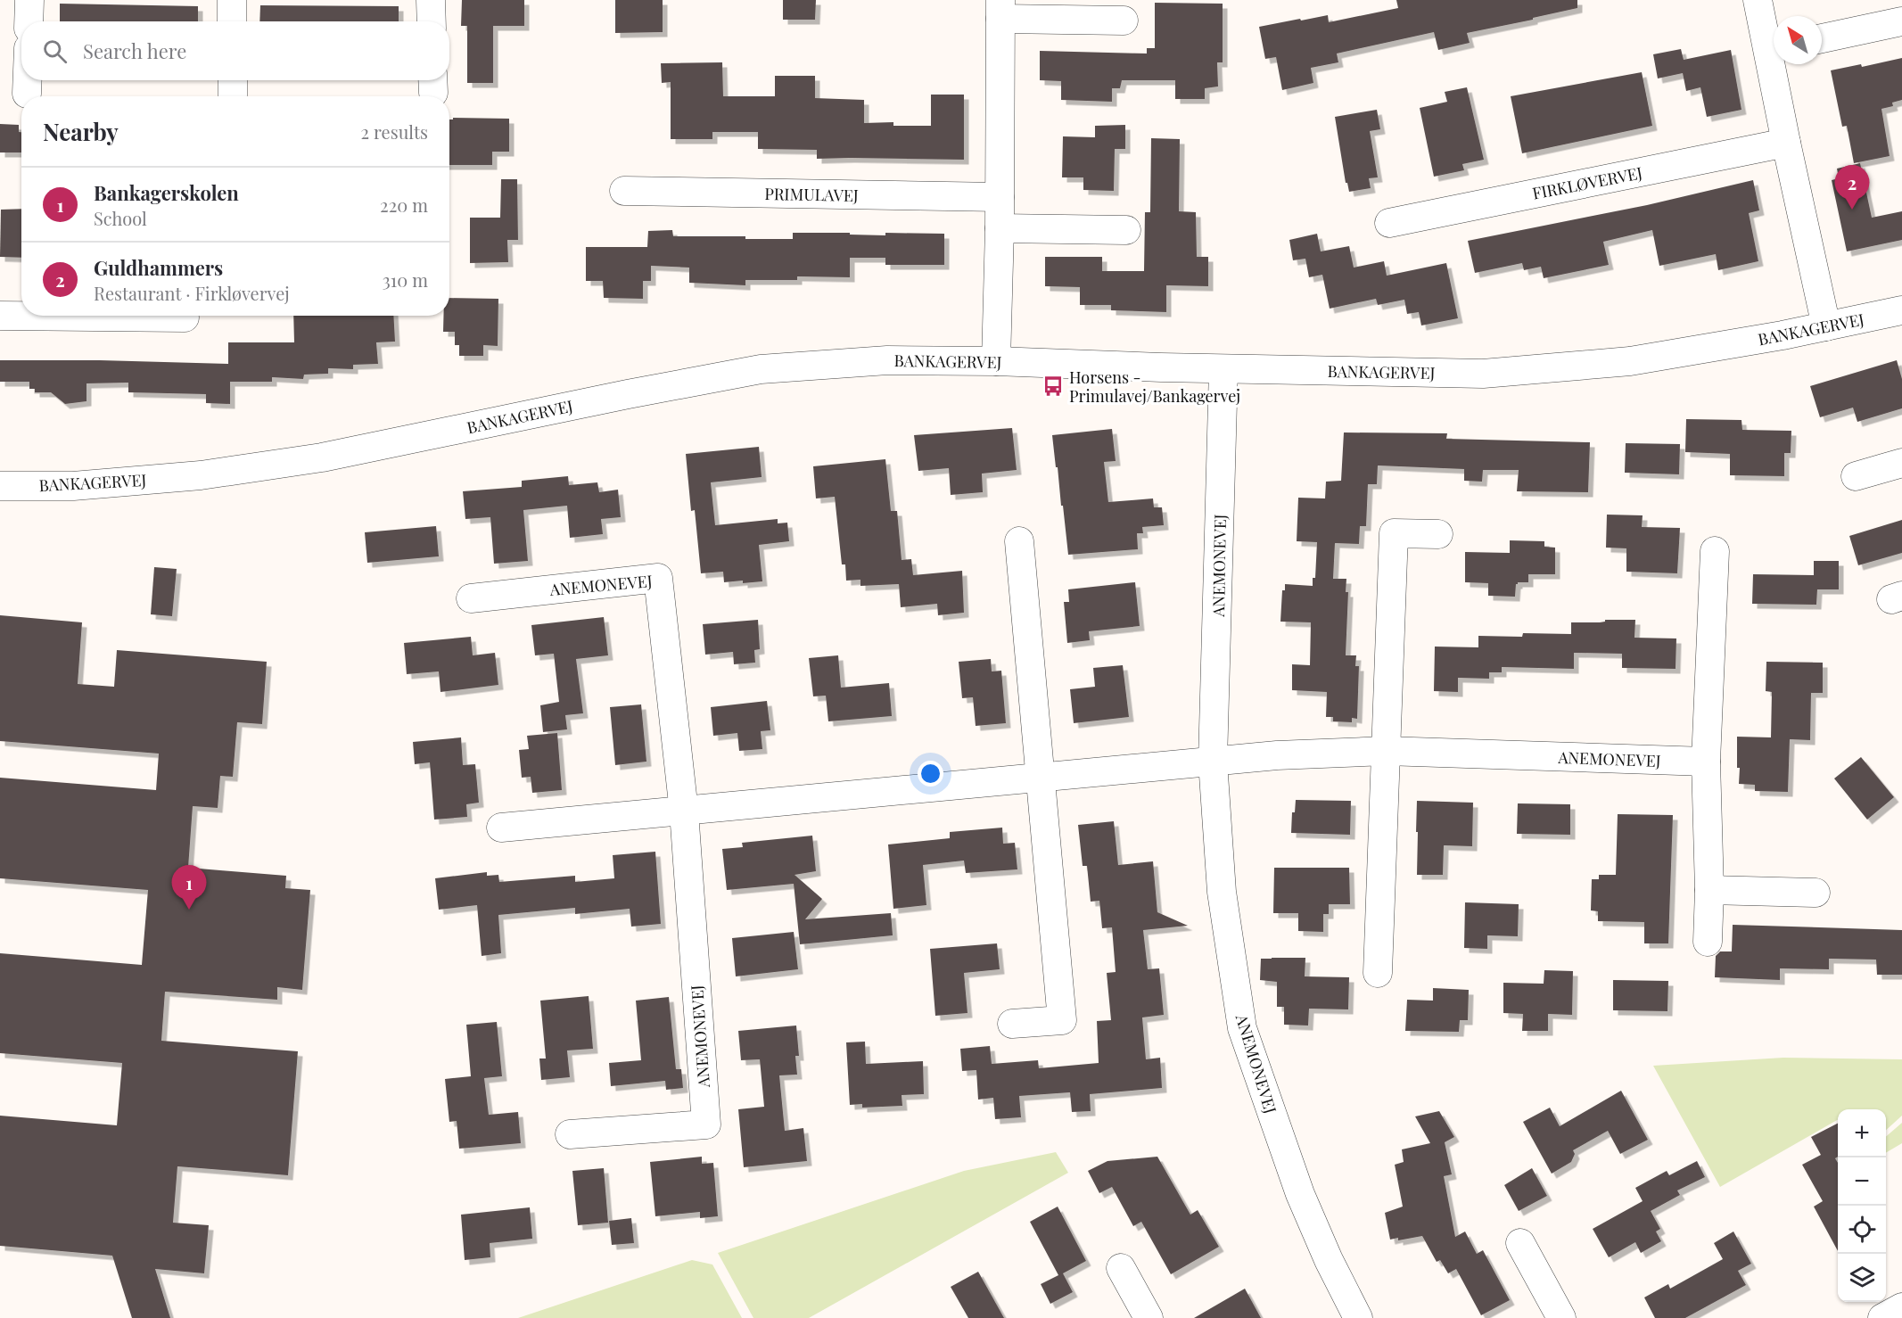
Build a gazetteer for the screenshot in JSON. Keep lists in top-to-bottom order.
{
  "streets": {
    "street": [
      "FIRKLØVERVEJ",
      "PRIMULAVEJ",
      "BANKAGERVEJ",
      "ANEMONEVEJ"
    ]
  },
  "crossings": [
    ["BANKAGERVEJ", "ANEMONEVEJ"]
  ],
  "places": {
    "bus stop": ["Horsens - Primulavej/Bankagervej"]
  },
  "north": "top left",
  "page": {
    "search": "Search here",
    "heading": ["Nearby", "2 results"],
    "pins": ["2", "1"],
    "list": [
      {
        "mark": "1",
        "name": "Bankagerskolen",
        "note": "School",
        "value": "220 m"
      },
      {
        "mark": "2",
        "name": "Guldhammers",
        "note": "Restaurant · Firkløvervej",
        "value": "310 m"
      }
    ],
    "map_buttons": ["+", "−"]
  }
}
